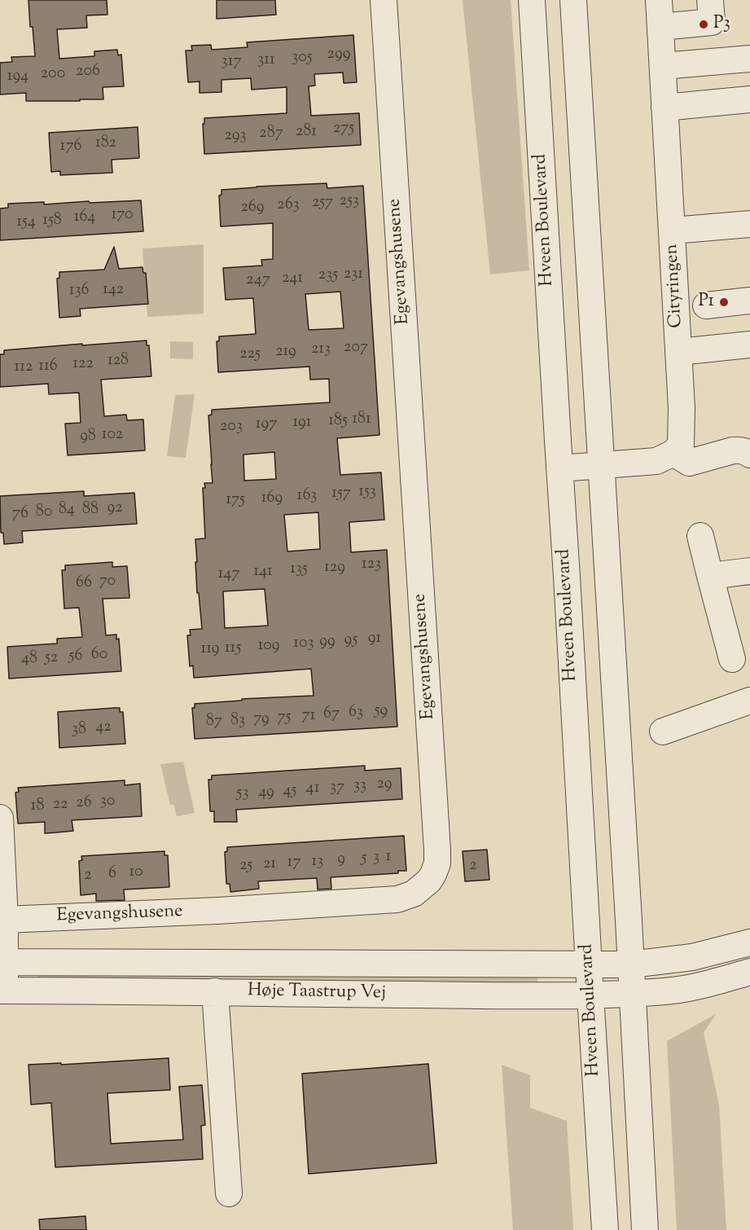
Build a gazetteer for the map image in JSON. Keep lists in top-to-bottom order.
{
  "streets": {
    "street": [
      "Hveen Boulevard",
      "Egevangshusene",
      "Cityringen",
      "Høje Taastrup Vej"
    ]
  },
  "crossings": [
    ["Hveen Boulevard", "Høje Taastrup Vej"]
  ],
  "places": ["P3", "P1"],
  "house_numbers": [
    "299",
    "305",
    "311",
    "317",
    "206",
    "200",
    "194",
    "275",
    "281",
    "287",
    "293",
    "182",
    "176",
    "253",
    "257",
    "263",
    "269",
    "170",
    "164",
    "158",
    "154",
    "231",
    "235",
    "241",
    "247",
    "142",
    "136",
    "207",
    "213",
    "219",
    "225",
    "128",
    "122",
    "116",
    "112",
    "181",
    "185",
    "191",
    "197",
    "203",
    "102",
    "98",
    "153",
    "157",
    "163",
    "169",
    "175",
    "92",
    "84",
    "88",
    "80",
    "76",
    "123",
    "129",
    "135",
    "141",
    "147",
    "70",
    "66",
    "91",
    "95",
    "99",
    "103",
    "109",
    "115",
    "119",
    "60",
    "56",
    "52",
    "48",
    "59",
    "63",
    "67",
    "71",
    "75",
    "79",
    "83",
    "87",
    "42",
    "38",
    "29",
    "33",
    "37",
    "41",
    "45",
    "49",
    "53",
    "30",
    "26",
    "22",
    "18",
    "1",
    "3",
    "5",
    "9",
    "13",
    "17",
    "21",
    "25",
    "2",
    "10",
    "6",
    "2"
  ]
}
